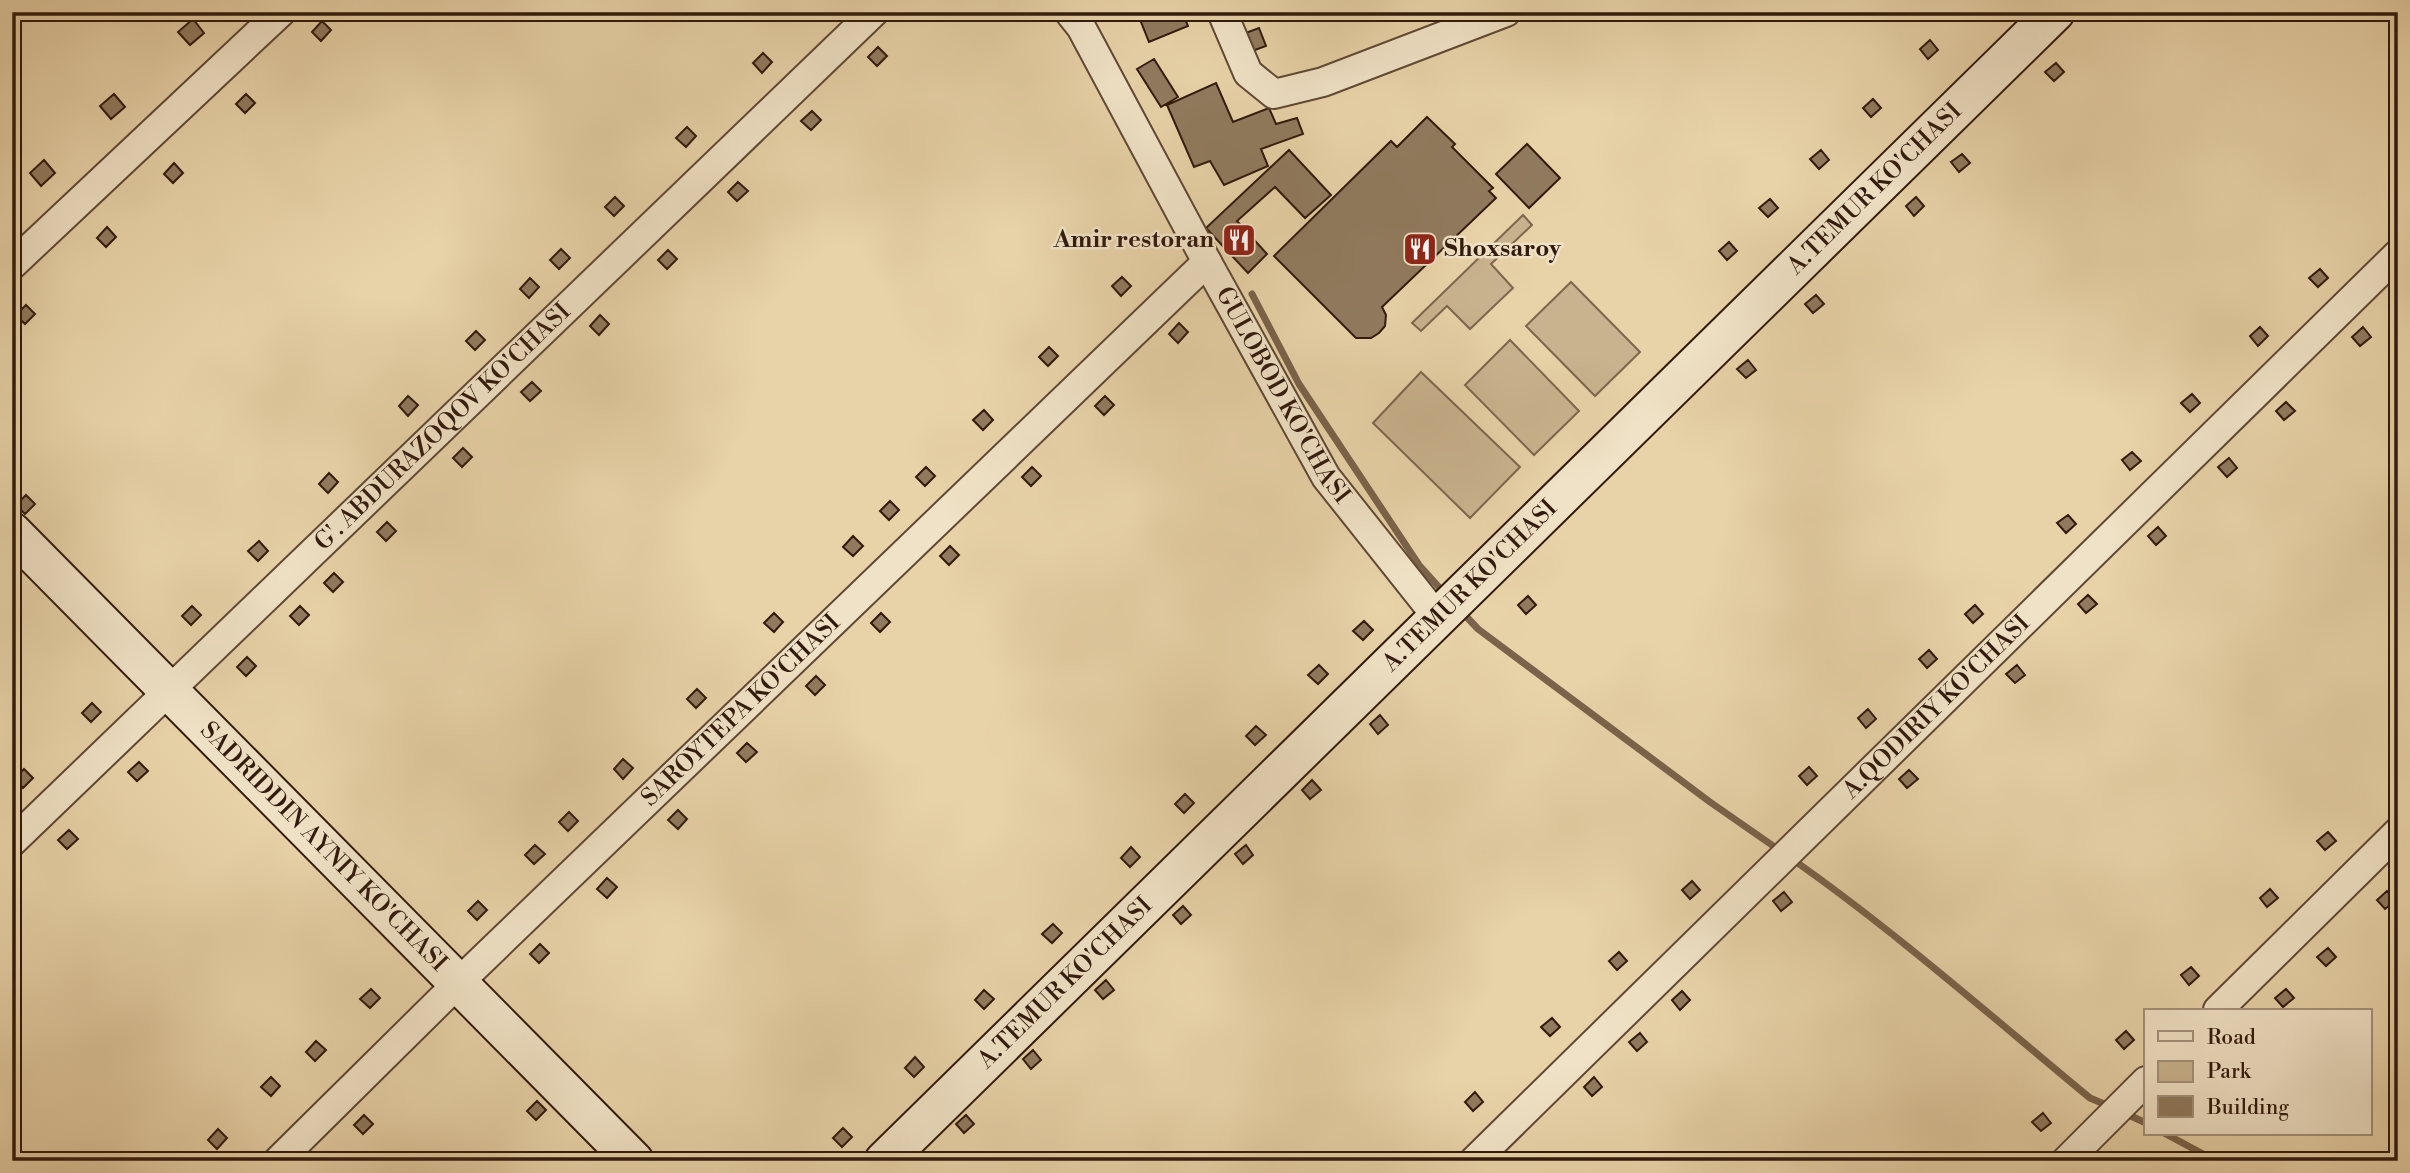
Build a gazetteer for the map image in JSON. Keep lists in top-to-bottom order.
{
  "streets": {
    "main road": ["A.TEMUR KO'CHASI", "SADRIDDIN AYNIY KO'CHASI"],
    "street": [
      "GULOBOD KO'CHASI",
      "G'. ABDURAZOQOV KO'CHASI",
      "A.QODIRIY KO'CHASI",
      "SAROYTEPA KO'CHASI"
    ]
  },
  "crossings": [
    ["A.TEMUR KO'CHASI", "GULOBOD KO'CHASI"],
    ["GULOBOD KO'CHASI", "SAROYTEPA KO'CHASI"],
    ["G'. ABDURAZOQOV KO'CHASI", "SADRIDDIN AYNIY KO'CHASI"],
    ["SAROYTEPA KO'CHASI", "SADRIDDIN AYNIY KO'CHASI"]
  ],
  "places": {
    "restaurant": ["Amir restoran", "Shoxsaroy"]
  },
  "legend": ["Road", "Park", "Building"]
}
